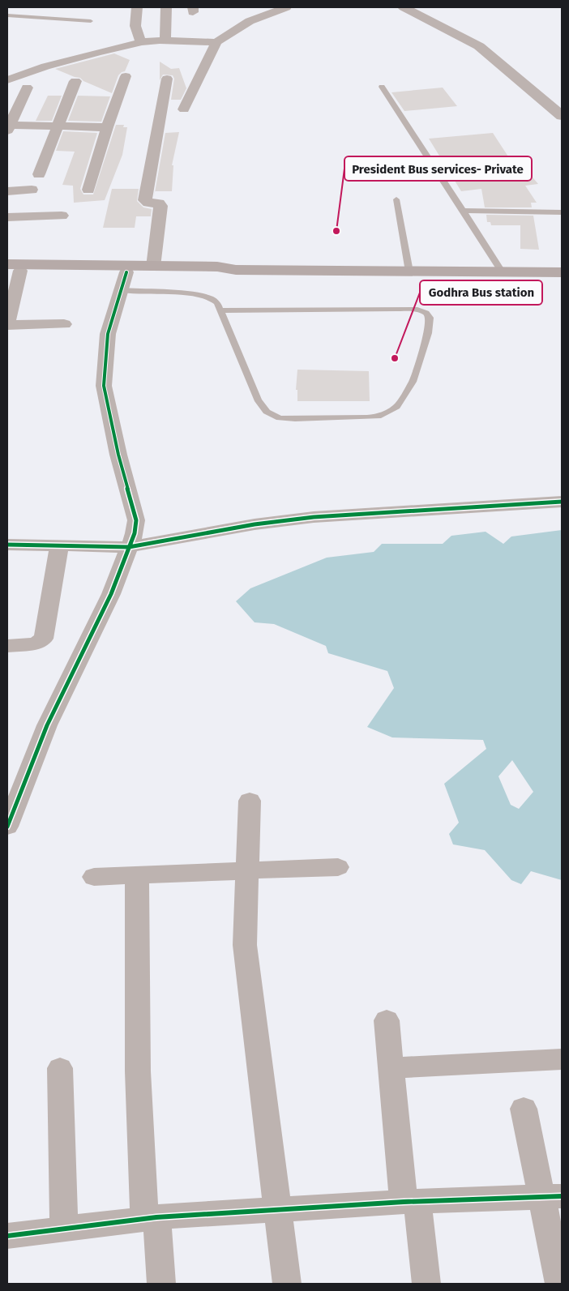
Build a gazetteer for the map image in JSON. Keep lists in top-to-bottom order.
{
  "places": ["President Bus services- Private", "Godhra Bus station"]
}
